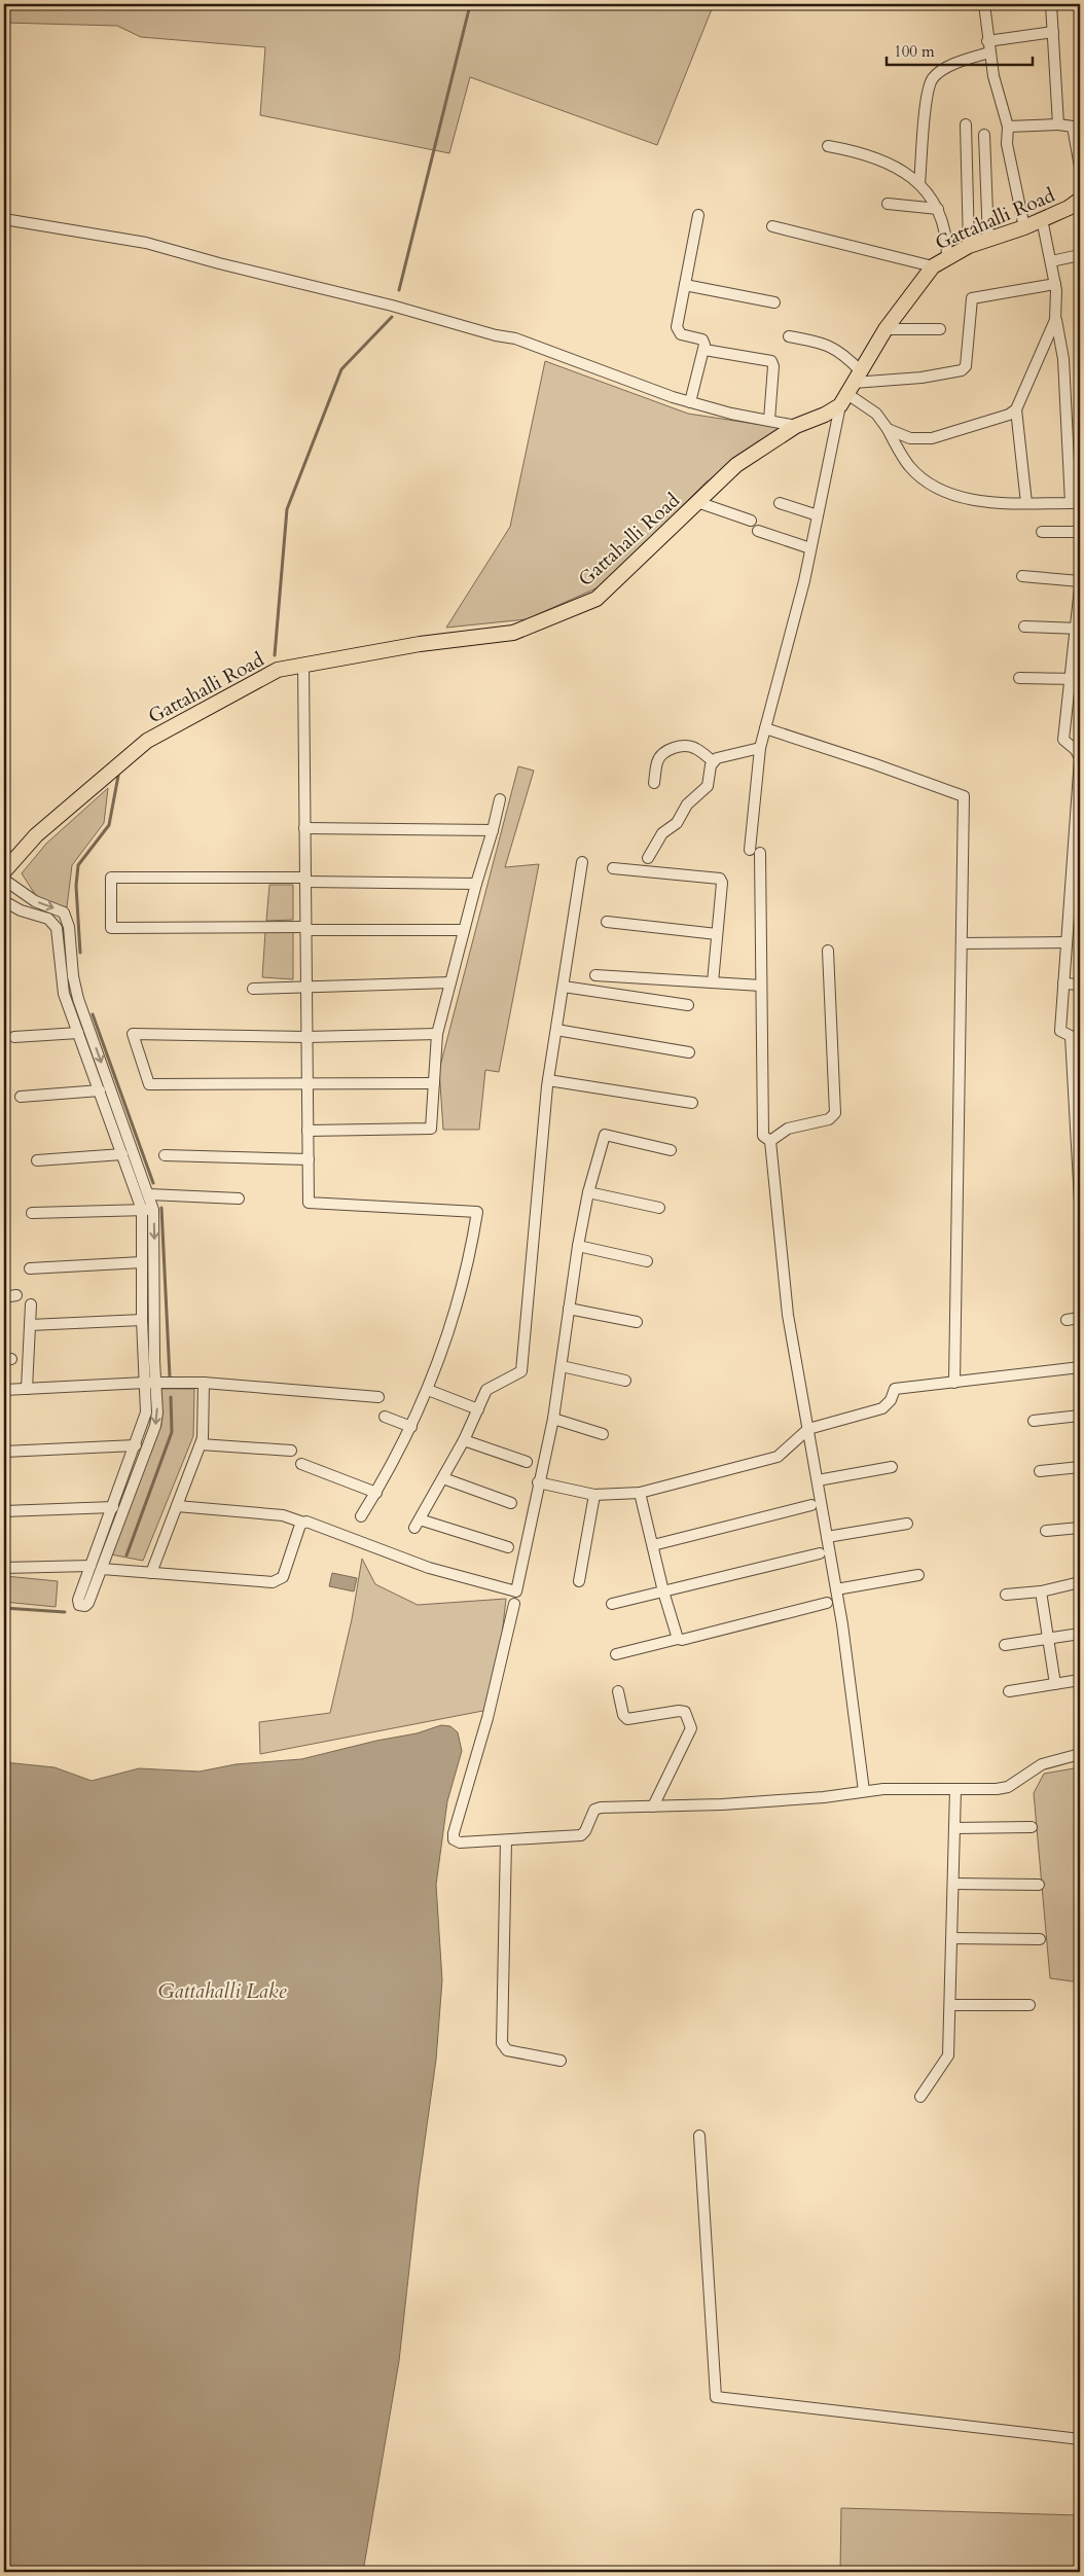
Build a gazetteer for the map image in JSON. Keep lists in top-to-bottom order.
{
  "streets": {
    "main road": ["Gattahalli Road"]
  },
  "water": ["Gattahalli Lake"],
  "scale_bar": "100 m"
}
